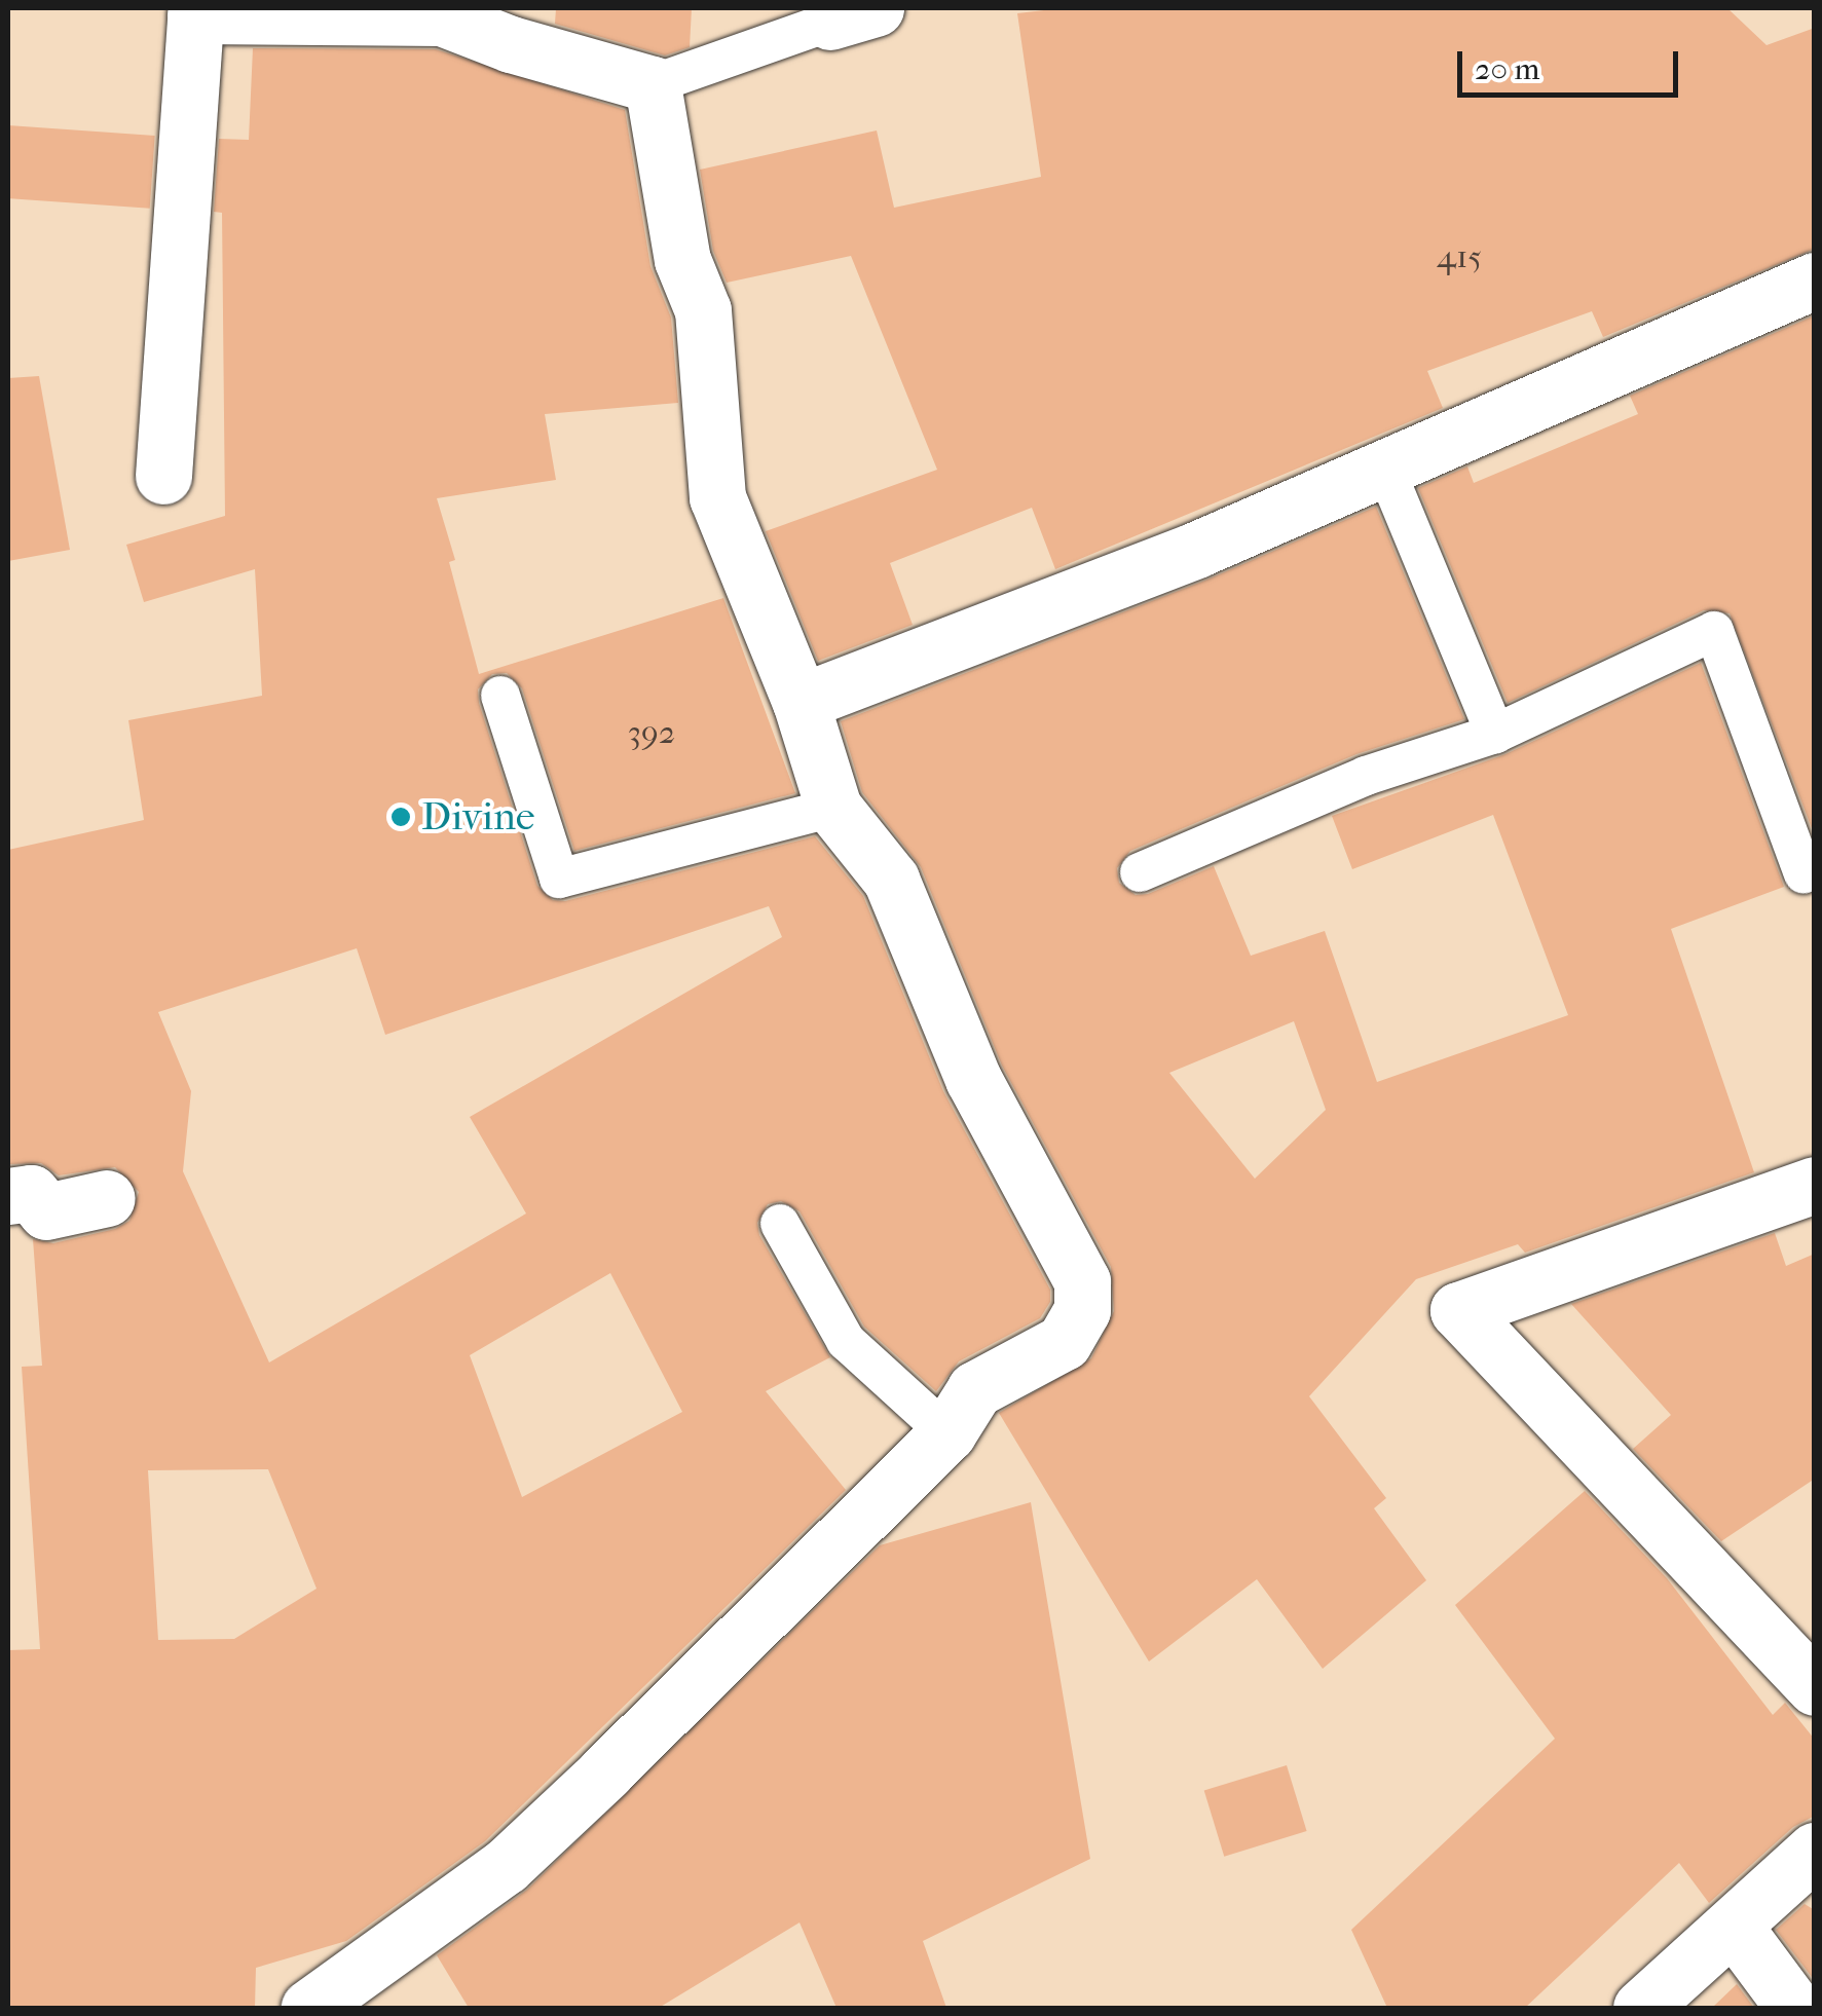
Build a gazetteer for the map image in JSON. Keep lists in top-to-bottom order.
{
  "places": ["Divine"],
  "house_numbers": ["415", "392"],
  "scale_bar": "20 m"
}
